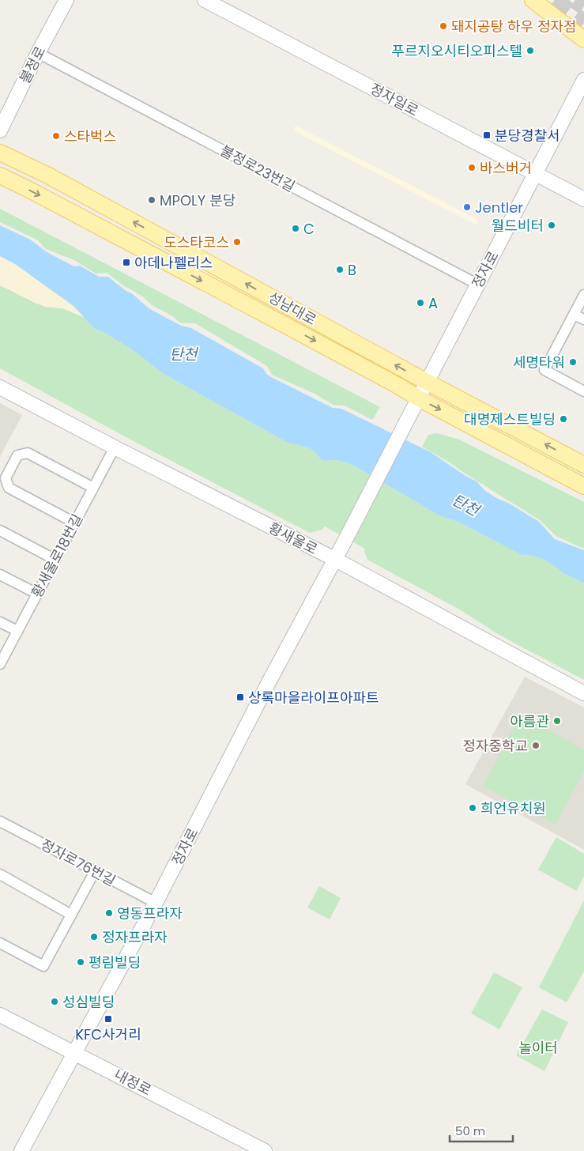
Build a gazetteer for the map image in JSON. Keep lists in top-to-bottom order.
{
  "streets": {
    "main road": ["성남대로"],
    "street": [
      "불정로",
      "정자일로",
      "불정로23번길",
      "정자로",
      "황새울로",
      "황새울로18번길",
      "정자로76번길",
      "내정로"
    ]
  },
  "crossings": [
    ["불정로", "불정로23번길"],
    ["정자일로", "정자로"],
    ["불정로23번길", "정자로"],
    ["정자로", "성남대로"],
    ["정자로", "황새울로"],
    ["정자로", "정자로76번길"],
    ["정자로", "내정로"],
    ["황새울로", "황새울로18번길"]
  ],
  "water": ["탄천"],
  "parks": ["놀이터"],
  "places": {
    "other": [
      "돼지공탕 하우 정자점",
      "푸르지오시티오피스텔",
      "스타벅스",
      "바스버거",
      "MPOLY 분당",
      "Jentler",
      "월드비터",
      "C",
      "도스타코스",
      "B",
      "A",
      "세명타워",
      "대명제스트빌딩",
      "아름관",
      "정자중학교",
      "희언유치원",
      "영동프라자",
      "정자프라자",
      "평림빌딩",
      "성심빌딩"
    ],
    "transit": [
      "분당경찰서",
      "아데나펠리스",
      "상록마을라이프아파트",
      "KFC사거리"
    ]
  },
  "scale_bar": "50 m"
}
